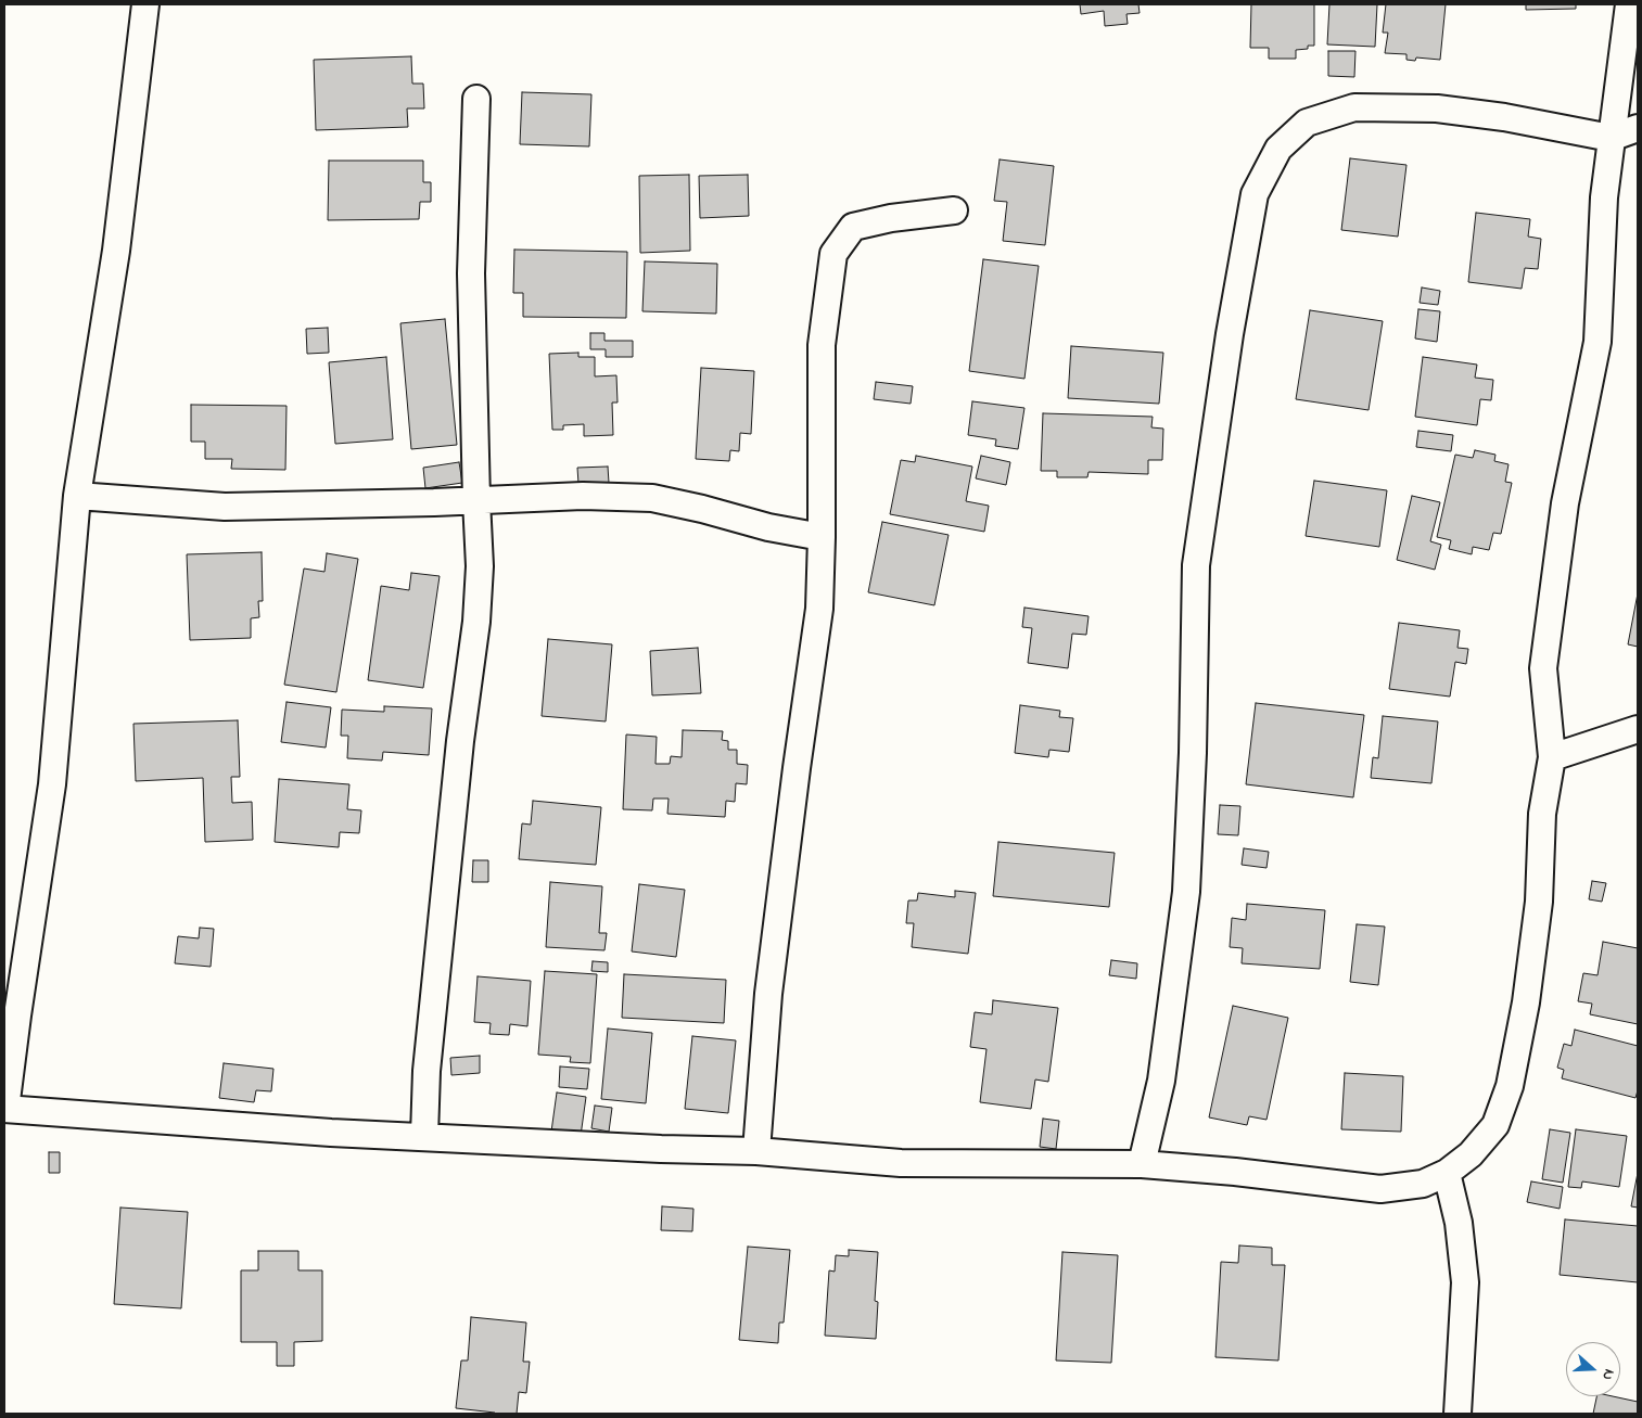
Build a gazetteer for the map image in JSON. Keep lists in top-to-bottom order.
{
  "north": "right"
}
